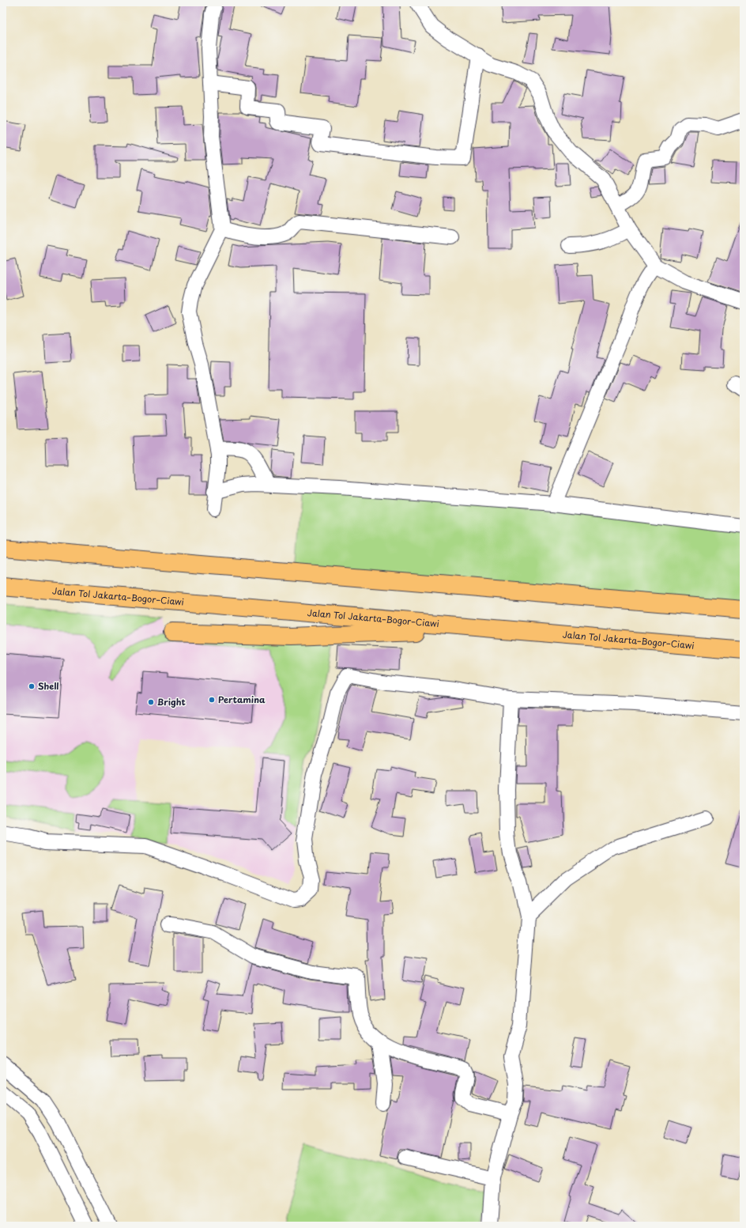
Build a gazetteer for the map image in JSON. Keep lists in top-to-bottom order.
{
  "streets": {
    "highway": ["Jalan Tol Jakarta–Bogor–Ciawi"]
  },
  "places": ["Shell", "Pertamina", "Bright"]
}
